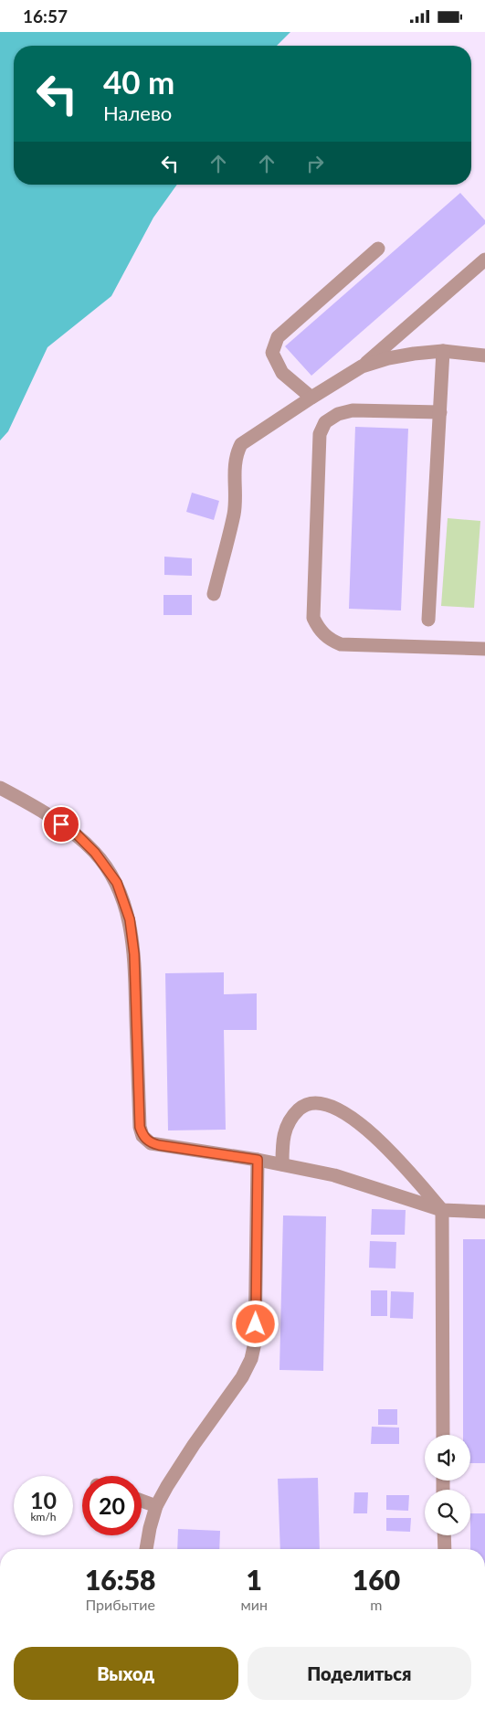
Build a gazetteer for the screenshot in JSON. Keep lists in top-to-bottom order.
{
  "page": {
    "status": "16:57",
    "turn": ["40 m", "Налево"],
    "speed": "10 km/h",
    "limit": "20",
    "eta": [
      "16:58",
      "Прибытие",
      "1",
      "мин",
      "160",
      "m"
    ],
    "buttons": ["Выход", "Поделиться"]
  }
}
